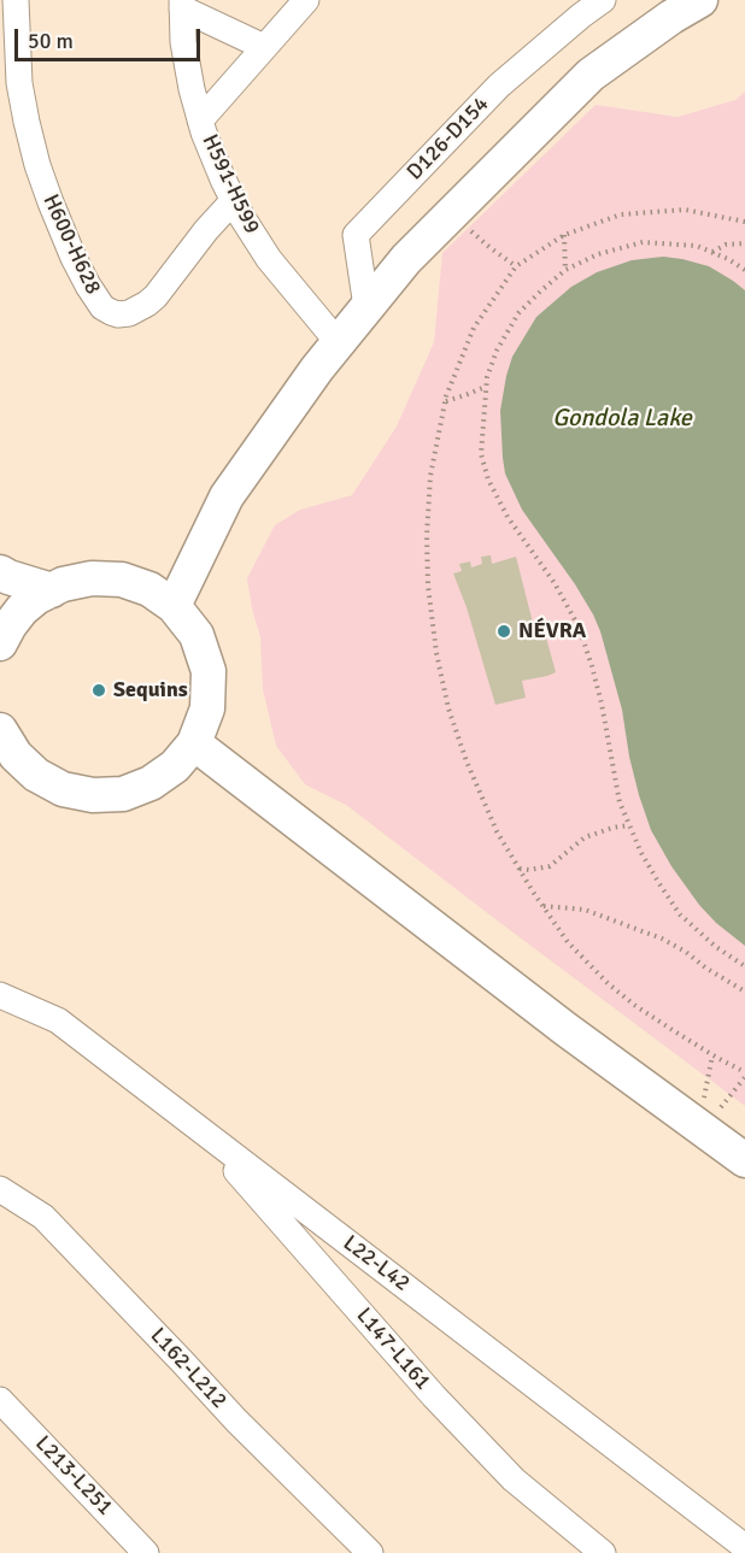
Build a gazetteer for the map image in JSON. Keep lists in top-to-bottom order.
{
  "streets": {
    "street": [
      "D126-D154",
      "H591-H599",
      "H600-H628",
      "L22-L42",
      "L147-L161",
      "L162-L212",
      "L213-L251"
    ]
  },
  "crossings": [
    ["H591-H599", "H600-H628"],
    ["L22-L42", "L147-L161"]
  ],
  "water": ["Gondola Lake"],
  "places": ["NÉVRA", "Sequins"],
  "scale_bar": "50 m"
}
